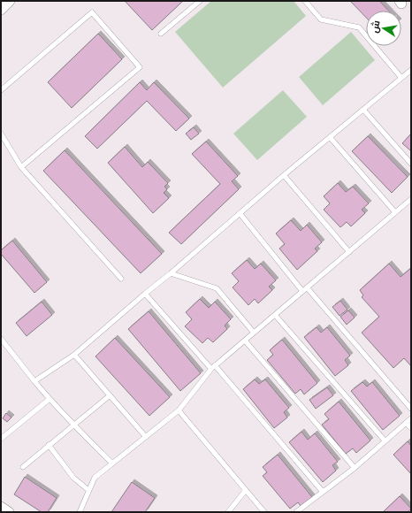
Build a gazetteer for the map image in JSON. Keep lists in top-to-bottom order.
{
  "north": "left"
}
